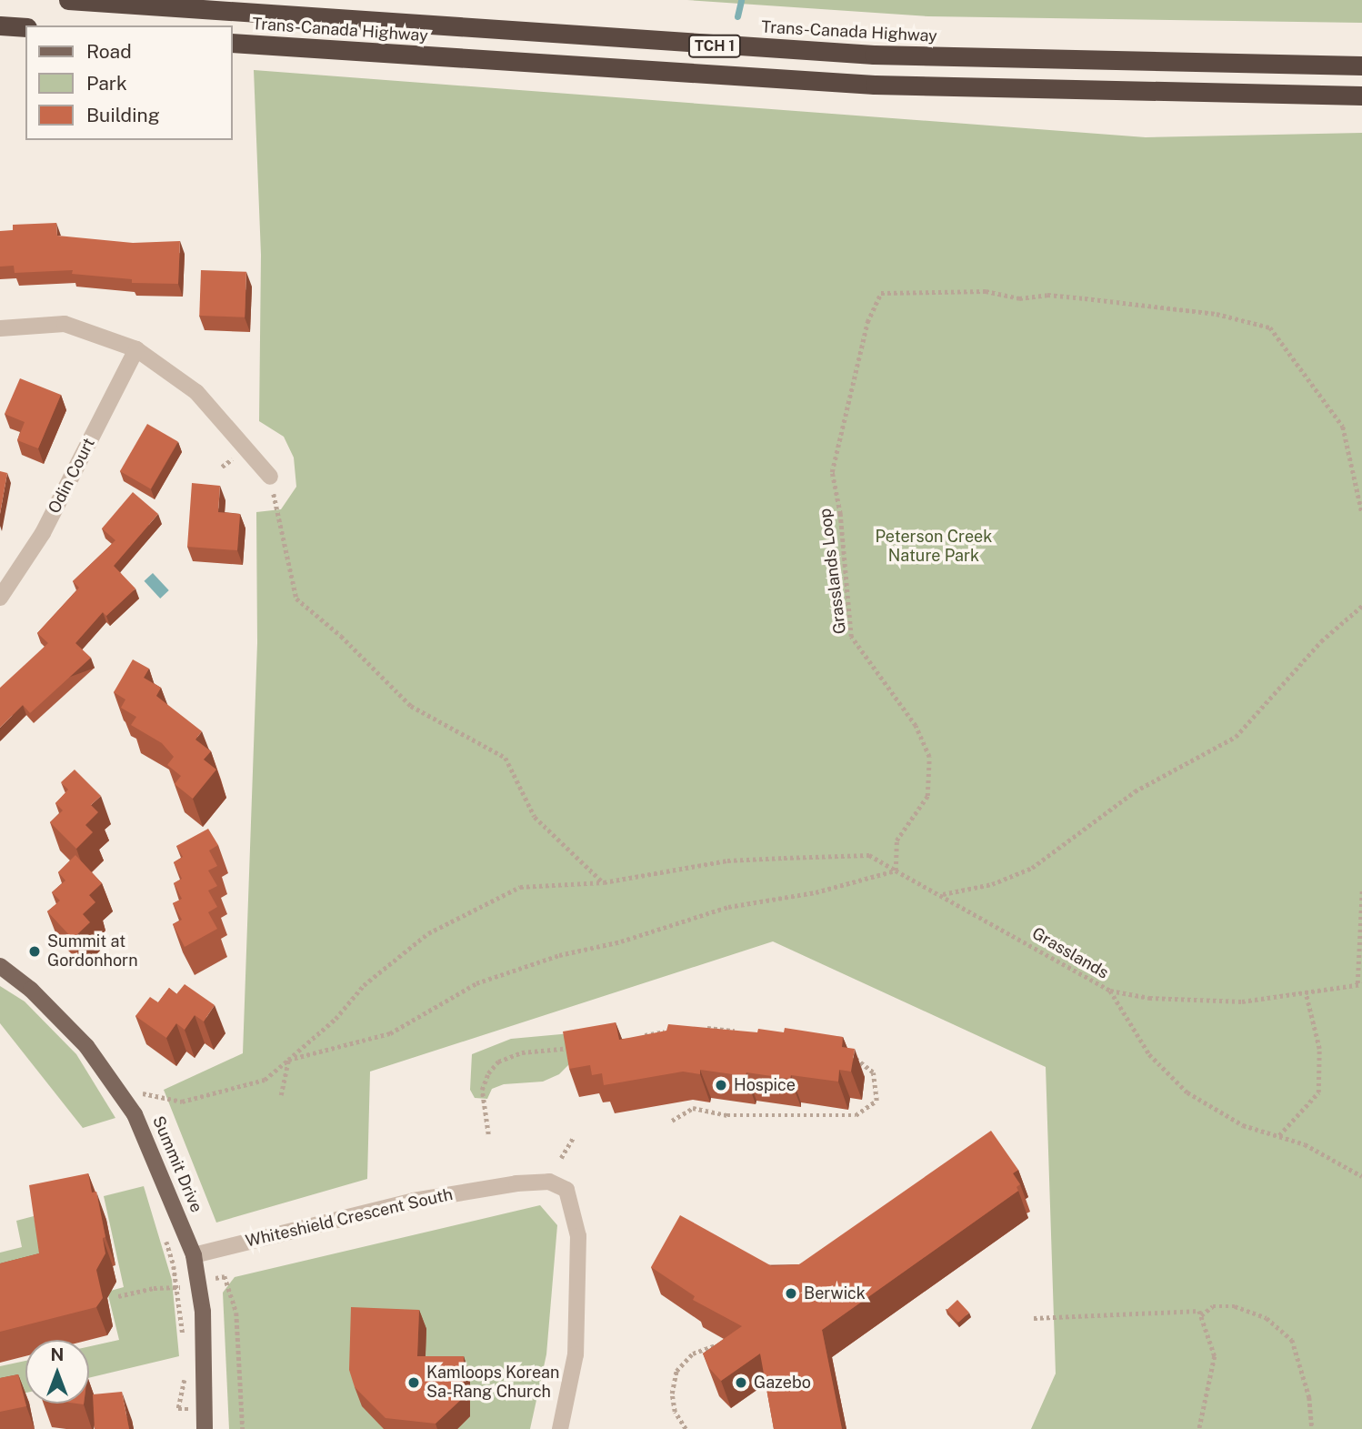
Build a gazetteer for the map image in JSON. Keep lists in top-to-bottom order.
{
  "streets": {
    "highway": ["Trans-Canada Highway", "TCH 1"],
    "main road": ["Summit Drive"],
    "street": ["Odin Court", "Whiteshield Crescent South"],
    "path": ["Grasslands Loop", "Grasslands"]
  },
  "crossings": [
    ["Grasslands Loop", "Grasslands"],
    ["Summit Drive", "Whiteshield Crescent South"]
  ],
  "parks": ["Peterson Creek Nature Park"],
  "places": [
    "Summit at Gordonhorn",
    "Hospice",
    "Berwick",
    "Kamloops Korean Sa-Rang Church",
    "Gazebo"
  ],
  "legend": ["Road", "Park", "Building"],
  "north": "top"
}
